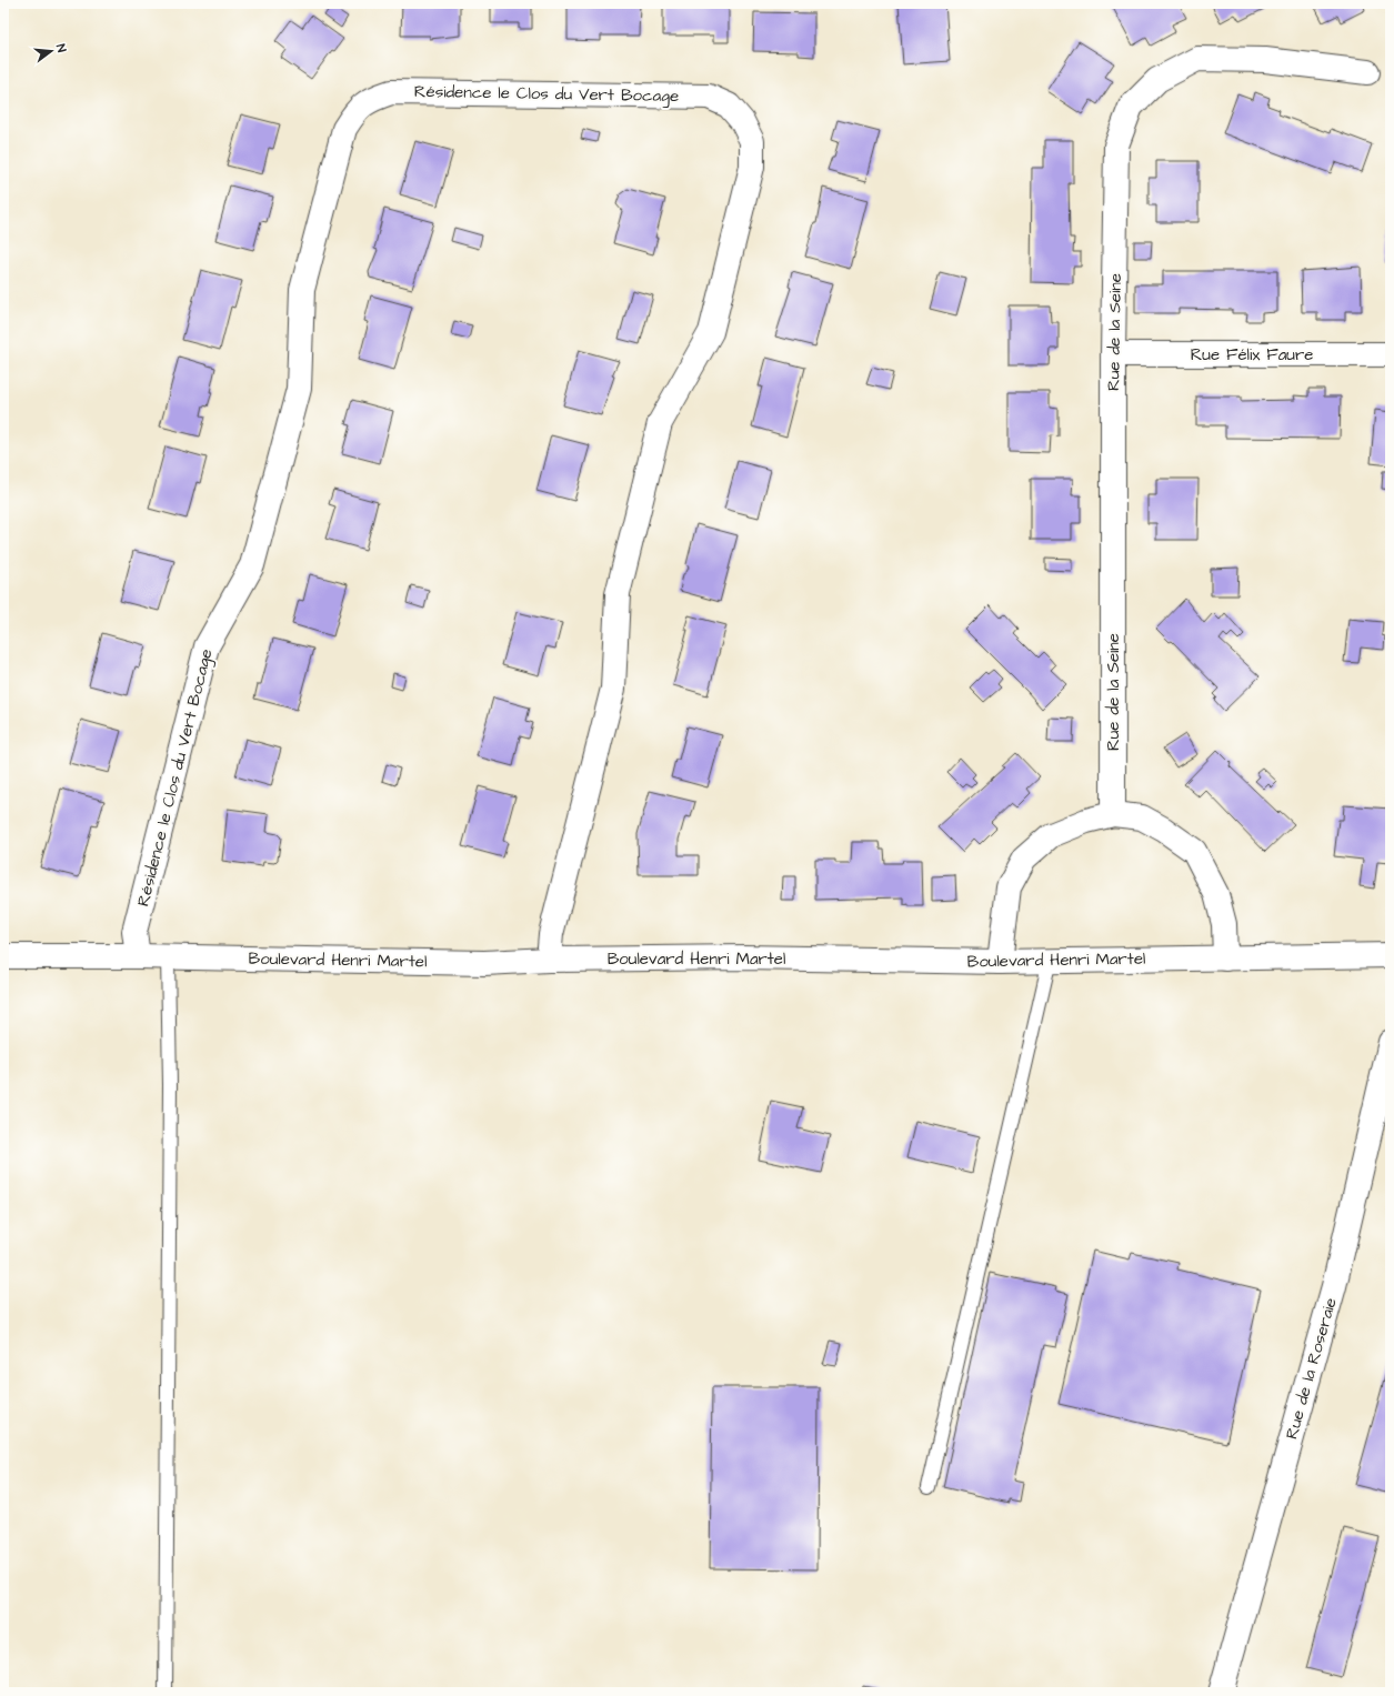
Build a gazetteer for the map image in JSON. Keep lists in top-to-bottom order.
{
  "streets": {
    "street": [
      "Résidence le Clos du Vert Bocage",
      "Rue de la Seine",
      "Rue Félix Faure",
      "Boulevard Henri Martel",
      "Rue de la Roseraie"
    ]
  },
  "crossings": [
    ["Résidence le Clos du Vert Bocage", "Boulevard Henri Martel"],
    ["Rue de la Seine", "Rue Félix Faure"]
  ],
  "north": "right"
}
